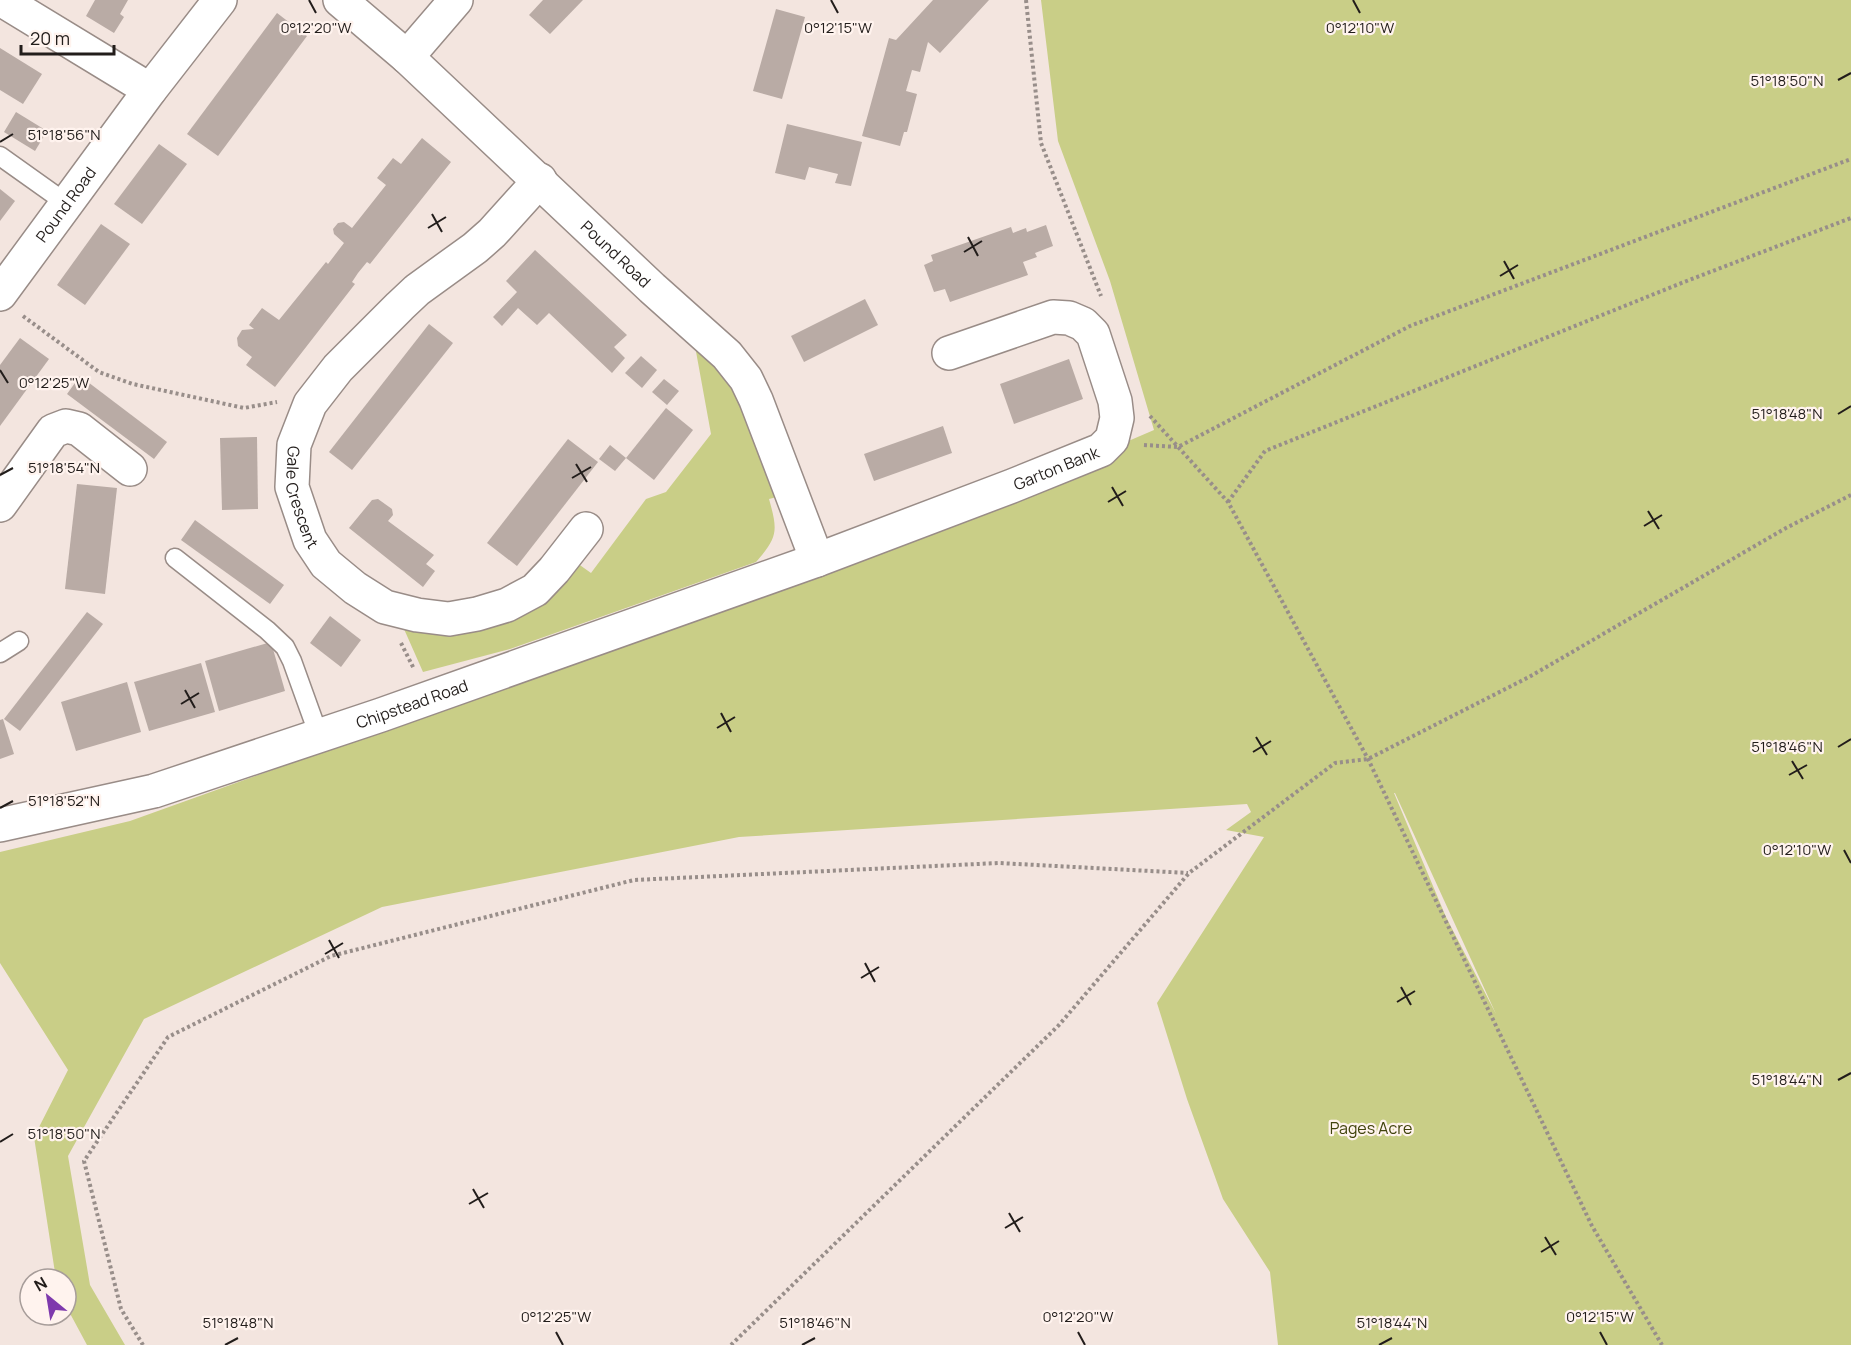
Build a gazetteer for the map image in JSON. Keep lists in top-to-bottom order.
{
  "streets": {
    "street": [
      "Pound Road",
      "Garton Bank",
      "Gale Crescent",
      "Chipstead Road"
    ]
  },
  "crossings": [
    ["Pound Road", "Garton Bank"],
    ["Pound Road", "Gale Crescent"],
    ["Pound Road", "Chipstead Road"],
    ["Garton Bank", "Chipstead Road"]
  ],
  "parks": ["Pages Acre"],
  "scale_bar": "20 m",
  "north": "top left",
  "coordinates": [
    "0°12'20\"W",
    "0°12'15\"W",
    "0°12'10\"W",
    "51°18'50\"N",
    "51°18'56\"N",
    "0°12'25\"W",
    "51°18'48\"N",
    "51°18'54\"N",
    "51°18'46\"N",
    "51°18'52\"N",
    "51°18'44\"N"
  ]
}
